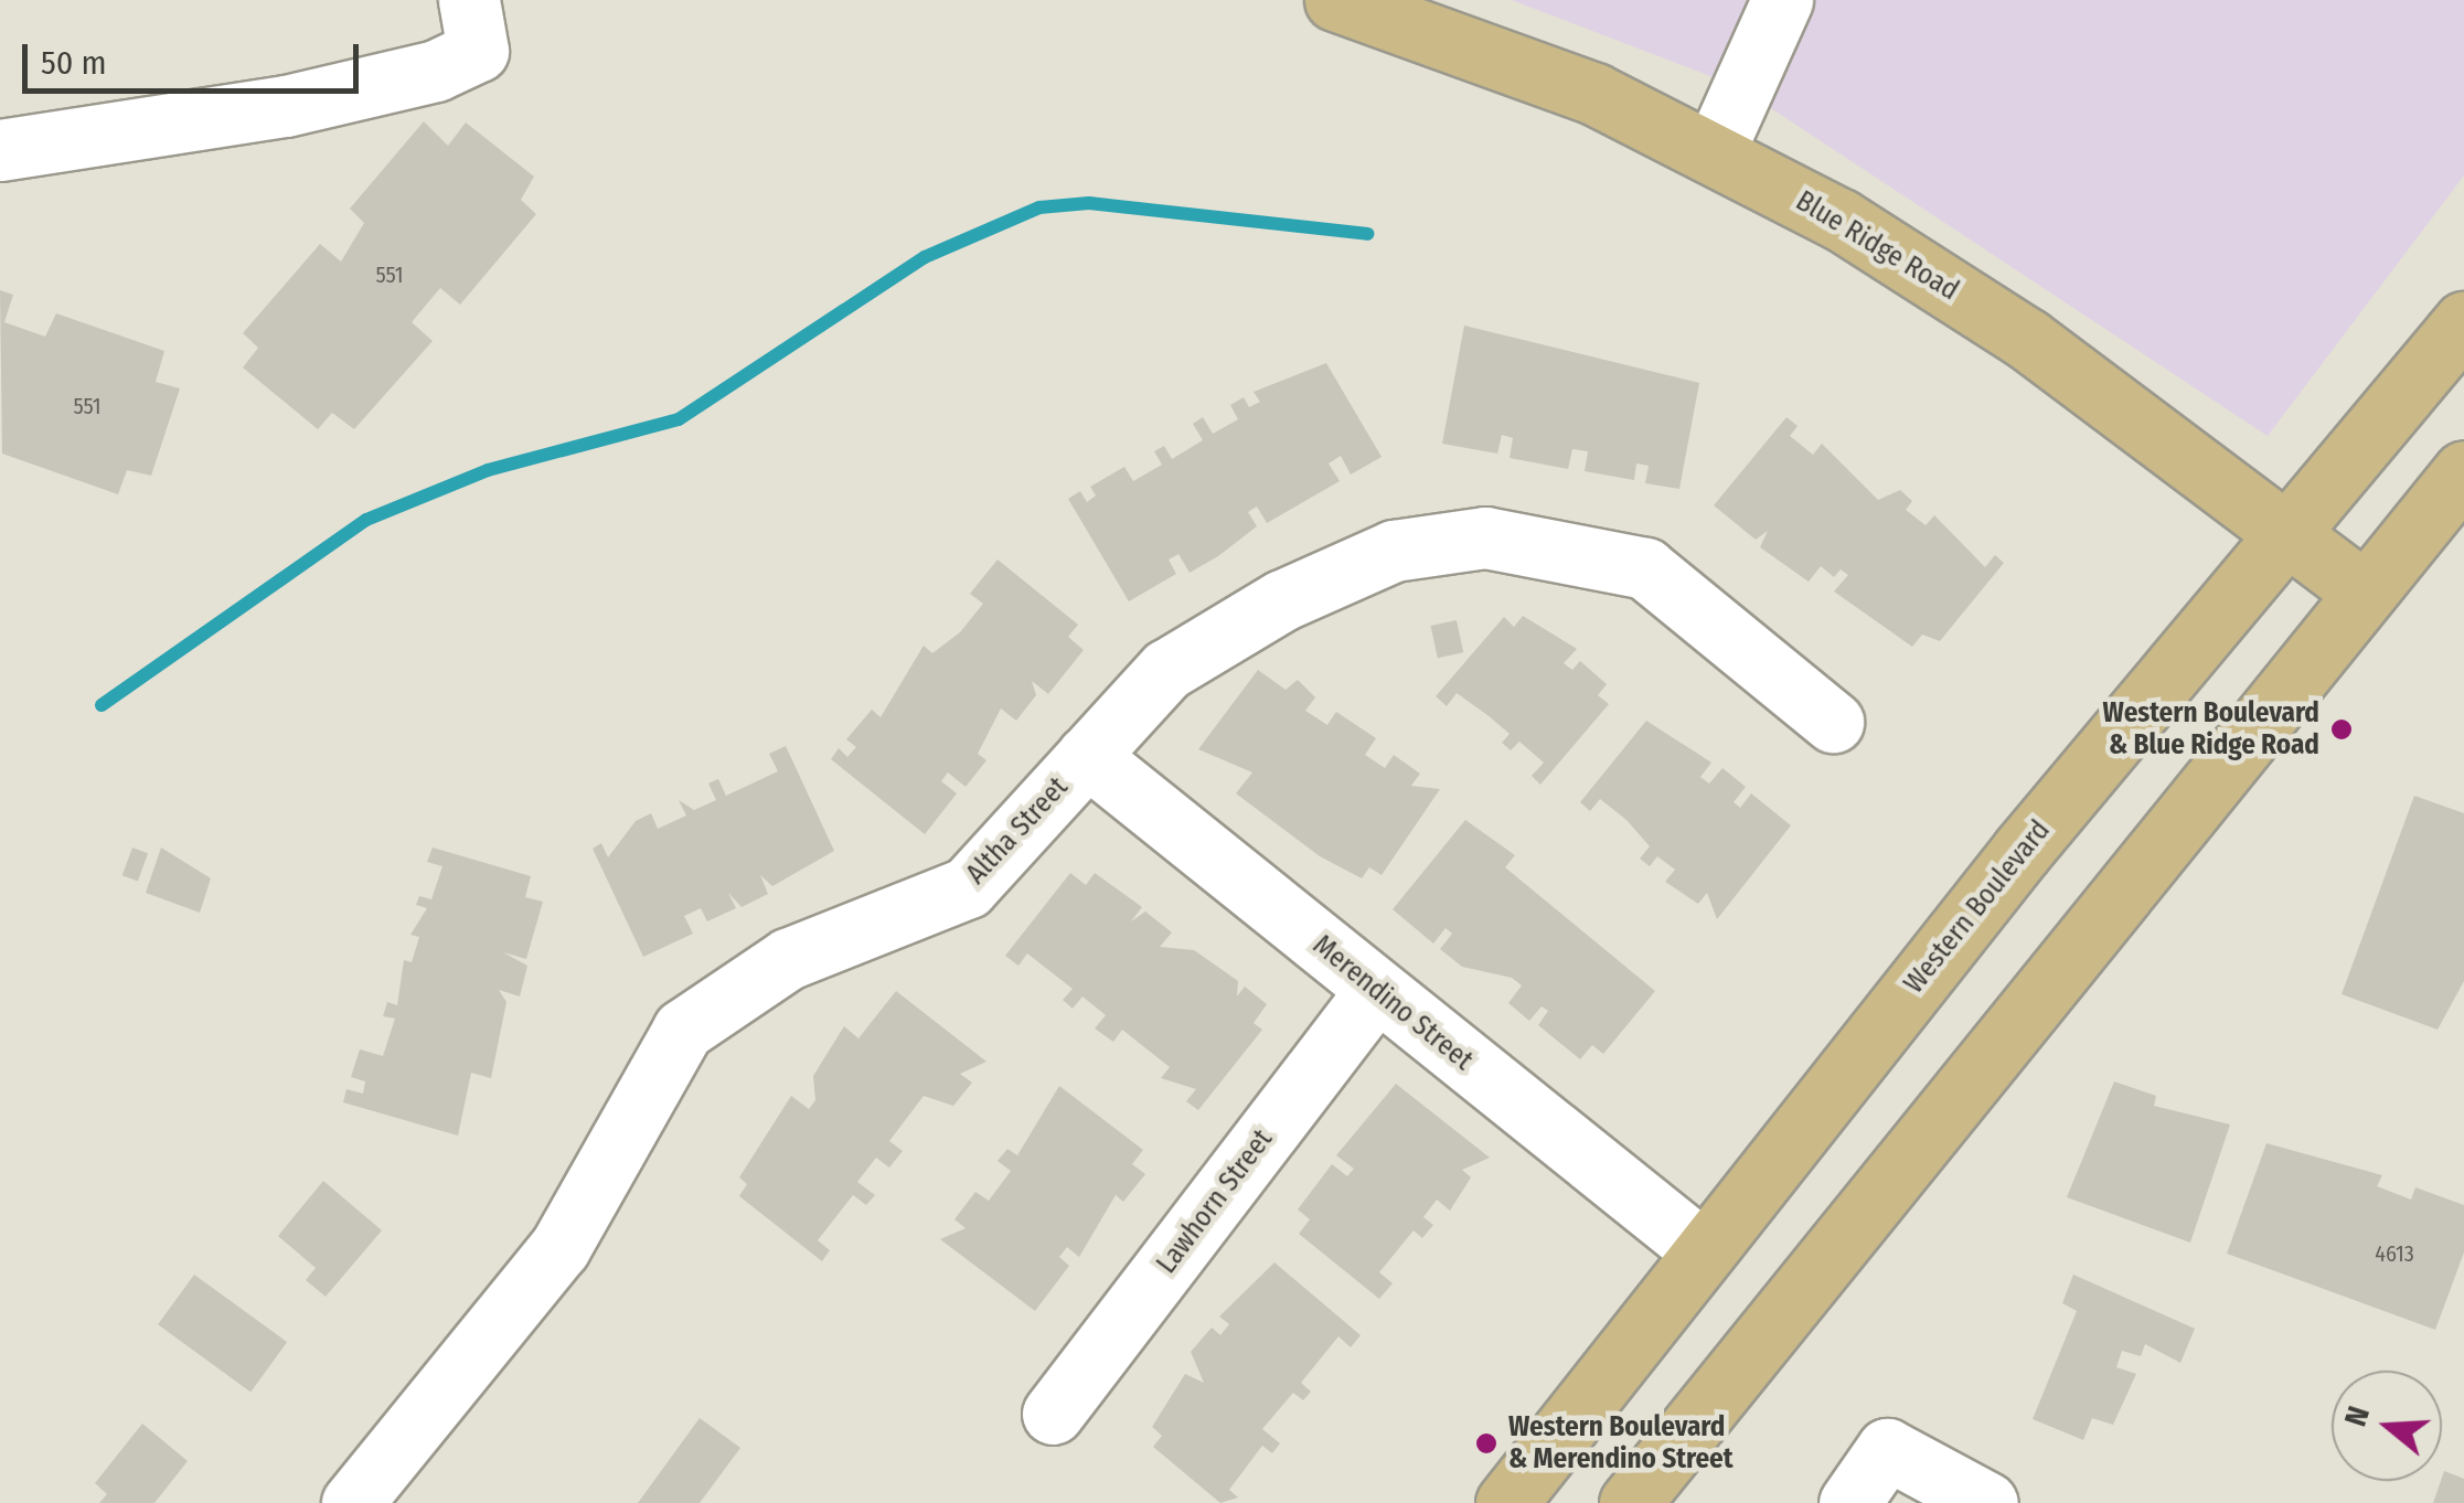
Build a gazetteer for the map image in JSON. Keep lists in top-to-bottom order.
{
  "streets": {
    "main road": ["Blue Ridge Road", "Western Boulevard"],
    "street": ["Altha Street", "Merendino Street", "Lawhorn Street"]
  },
  "crossings": [
    ["Blue Ridge Road", "Western Boulevard"],
    ["Altha Street", "Merendino Street"],
    ["Western Boulevard", "Merendino Street"],
    ["Merendino Street", "Lawhorn Street"]
  ],
  "places": ["Western Boulevard & Blue Ridge Road", "Western Boulevard & Merendino Street"],
  "house_numbers": ["551", "551", "4613"],
  "scale_bar": "50 m",
  "north": "left"
}
